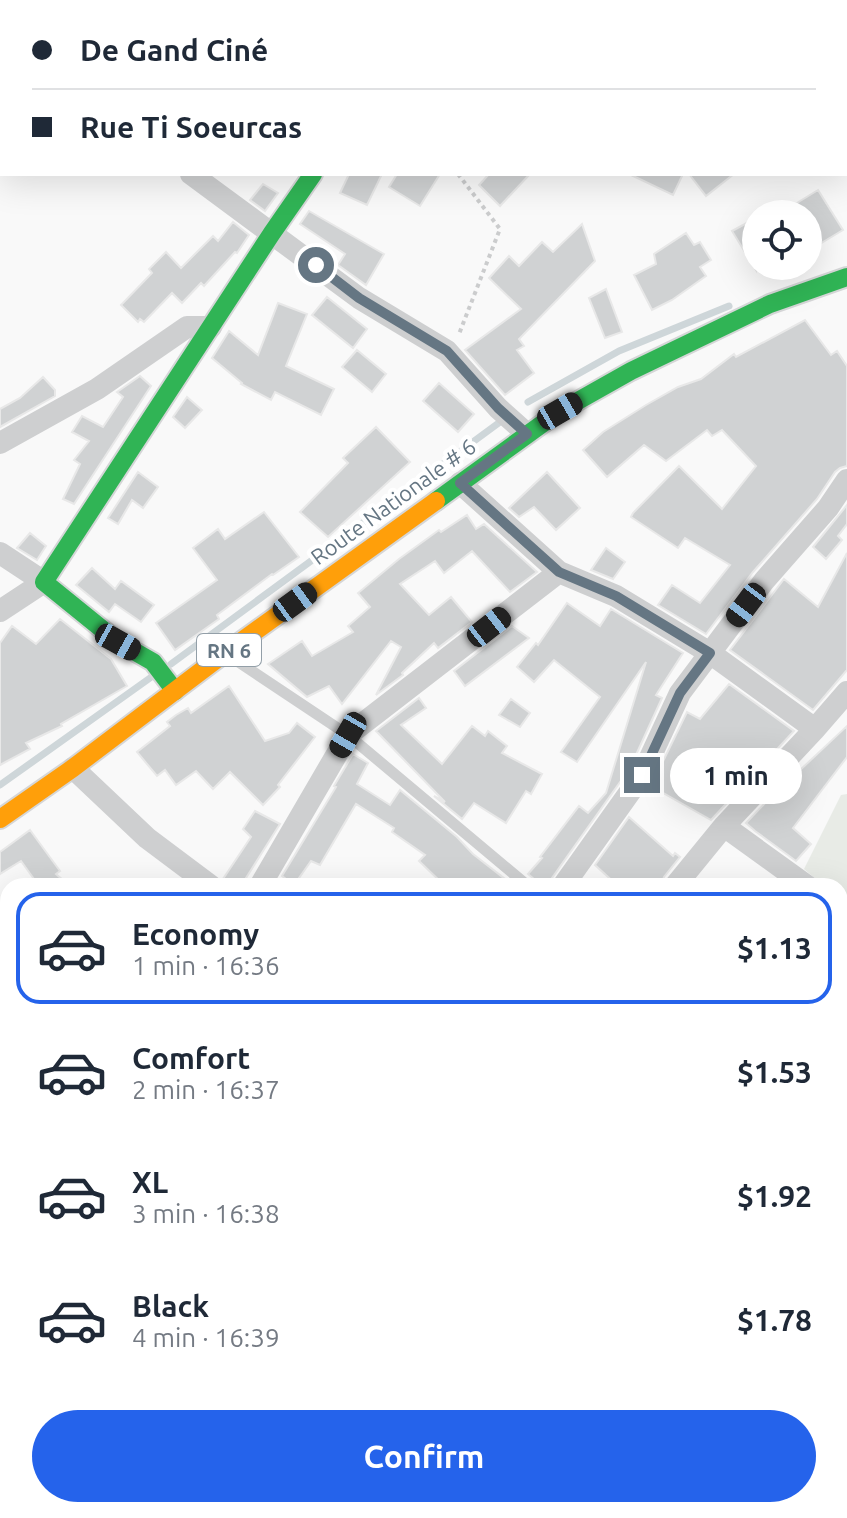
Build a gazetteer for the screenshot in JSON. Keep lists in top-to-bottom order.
{
  "streets": {
    "main road": ["Route Nationale # 6", "RN 6"]
  },
  "page": {
    "banner": ["De Gand Ciné", "Rue Ti Soeurcas"],
    "bubble": "1 min",
    "list": [
      {
        "name": "Economy",
        "note": "1 min · 16:36",
        "value": "$1.13"
      },
      {
        "name": "Comfort",
        "note": "2 min · 16:37",
        "value": "$1.53"
      },
      {
        "name": "XL",
        "note": "3 min · 16:38",
        "value": "$1.92"
      },
      {
        "name": "Black",
        "note": "4 min · 16:39",
        "value": "$1.78"
      }
    ],
    "buttons": "Confirm"
  }
}
